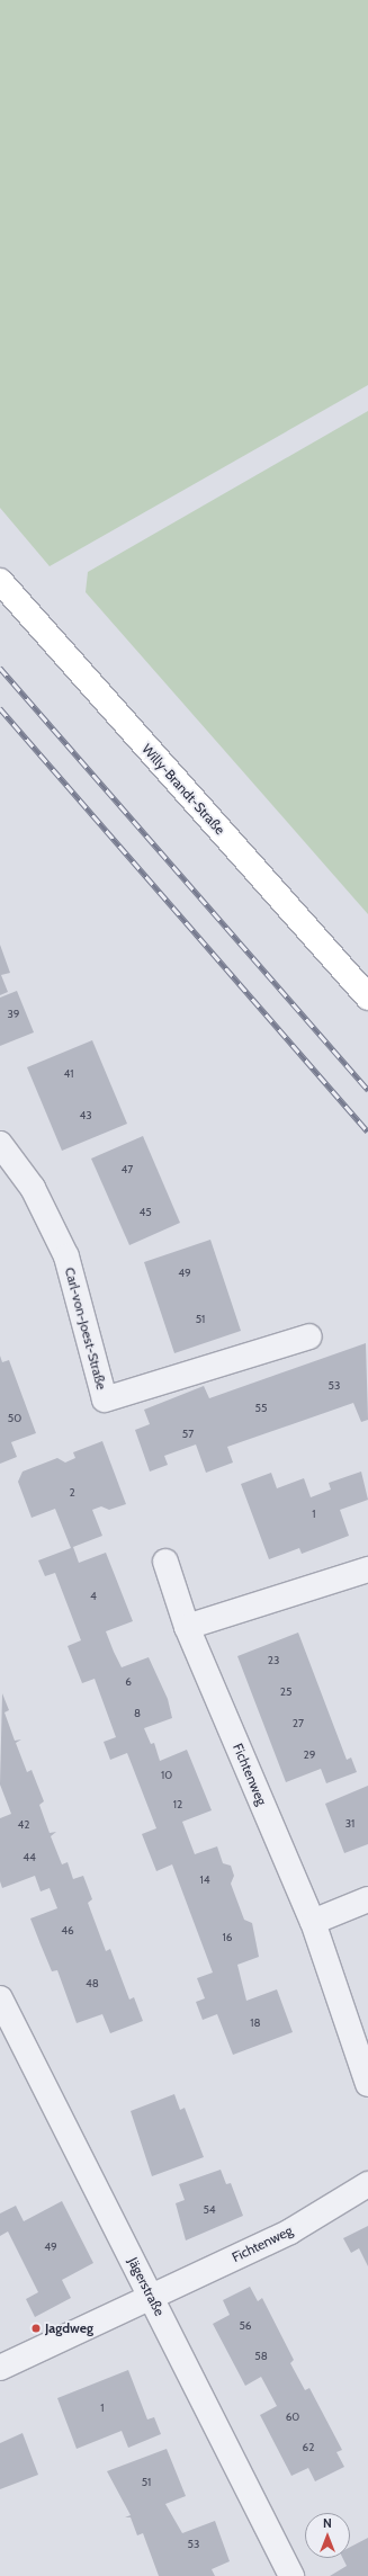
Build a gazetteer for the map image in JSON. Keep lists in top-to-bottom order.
{
  "streets": {
    "main road": ["Willy-Brandt-Straße"],
    "street": ["Carl-von-Joest-Straße", "Fichtenweg", "Jägerstraße"]
  },
  "crossings": [
    ["Fichtenweg", "Jägerstraße"]
  ],
  "places": ["Jagdweg"],
  "house_numbers": [
    "39",
    "41",
    "43",
    "47",
    "45",
    "49",
    "51",
    "53",
    "55",
    "50",
    "57",
    "2",
    "1",
    "4",
    "23",
    "6",
    "25",
    "8",
    "27",
    "29",
    "10",
    "12",
    "31",
    "42",
    "44",
    "14",
    "46",
    "16",
    "48",
    "18",
    "54",
    "49",
    "56",
    "58",
    "1",
    "60",
    "62",
    "51",
    "53"
  ],
  "north": "top"
}
